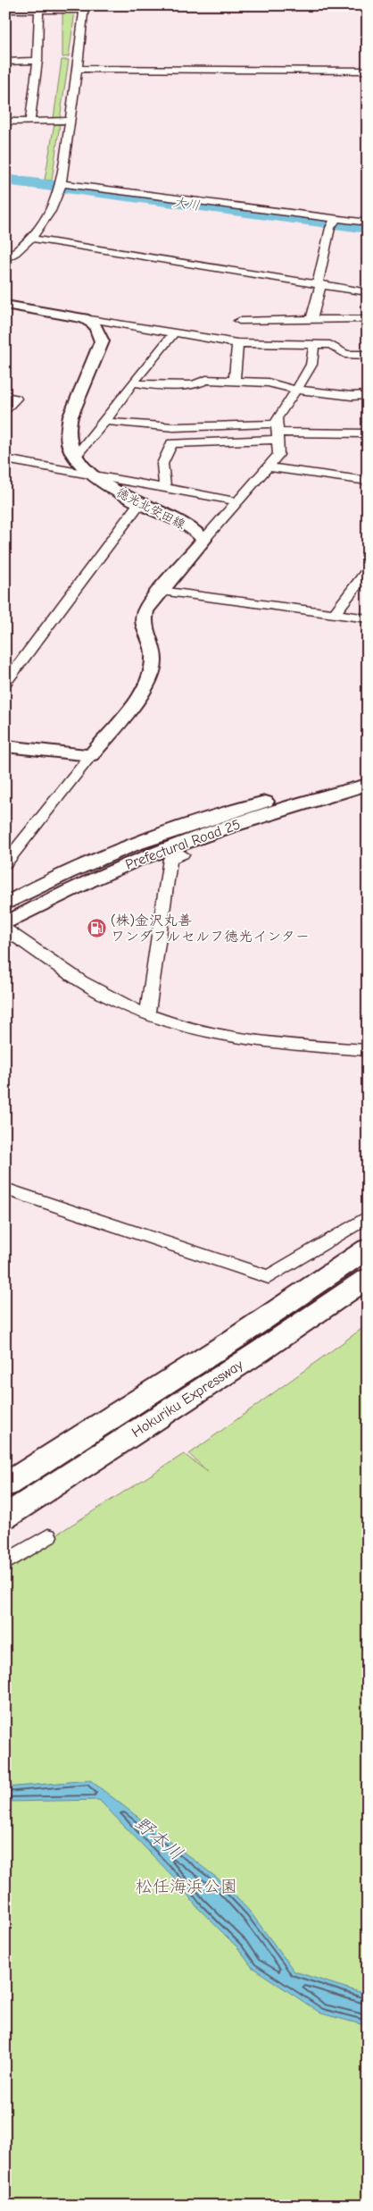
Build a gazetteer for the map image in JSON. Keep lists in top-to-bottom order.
{
  "streets": {
    "highway": ["Hokuriku Expressway"],
    "main road": ["徳光北安田線", "Prefectural Road 25"]
  },
  "water": ["大川", "野本川"],
  "parks": ["松任海浜公園"],
  "places": {
    "fuel station": ["(株)金沢丸善 ワンダフルセルフ徳光インター"]
  }
}
